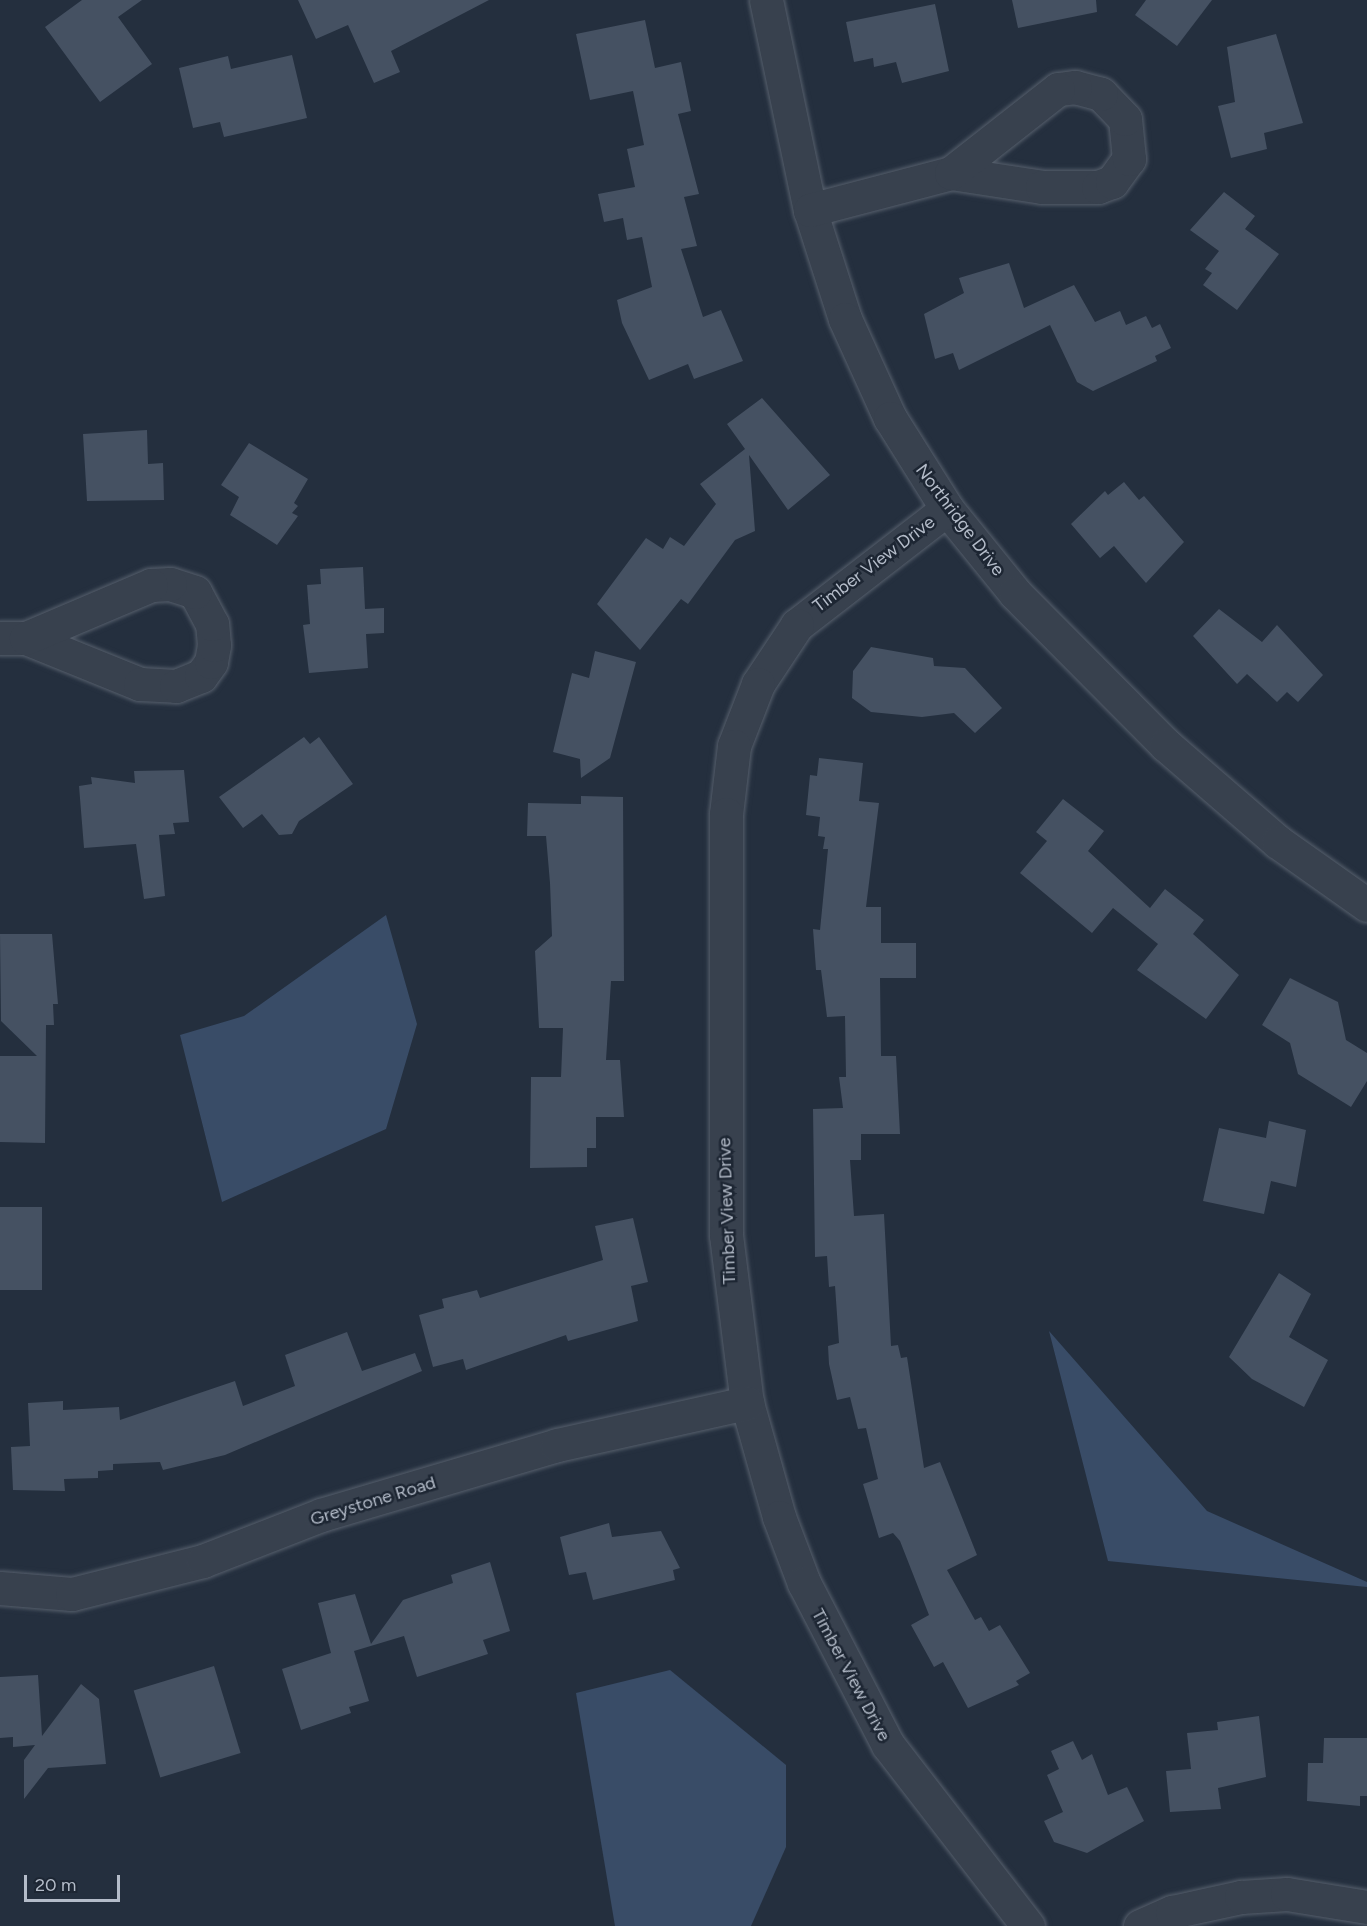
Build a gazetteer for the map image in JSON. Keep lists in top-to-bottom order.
{
  "streets": {
    "street": ["Northridge Drive", "Timber View Drive", "Greystone Road"]
  },
  "crossings": [
    ["Northridge Drive", "Timber View Drive"],
    ["Timber View Drive", "Greystone Road"]
  ],
  "scale_bar": "20 m"
}
